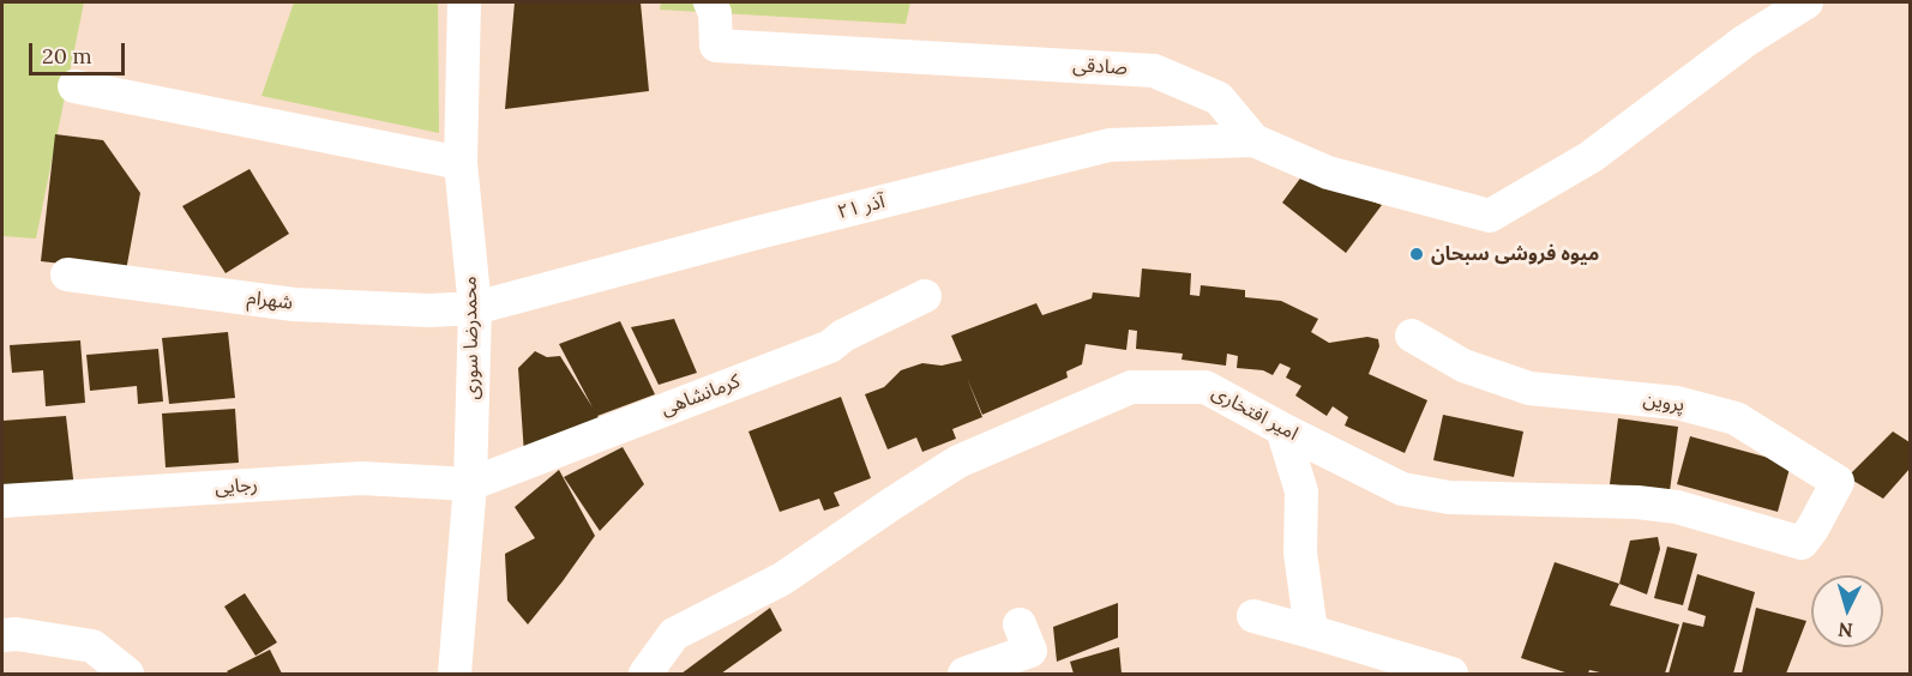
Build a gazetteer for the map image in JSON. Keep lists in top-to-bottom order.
{
  "streets": {
    "street": [
      "صادقی",
      "۲۱ آذر",
      "شهرام",
      "محمدرضا سوری",
      "کرمانشاهی",
      "پروین",
      "امیر افتخاری",
      "رجایی"
    ]
  },
  "crossings": [
    ["صادقی", "۲۱ آذر"],
    ["۲۱ آذر", "شهرام"],
    ["۲۱ آذر", "محمدرضا سوری"],
    ["شهرام", "محمدرضا سوری"],
    ["محمدرضا سوری", "کرمانشاهی"],
    ["محمدرضا سوری", "رجایی"],
    ["کرمانشاهی", "رجایی"],
    ["پروین", "امیر افتخاری"]
  ],
  "places": ["میوه فروشی سبحان"],
  "scale_bar": "20 m",
  "north": "bottom"
}
